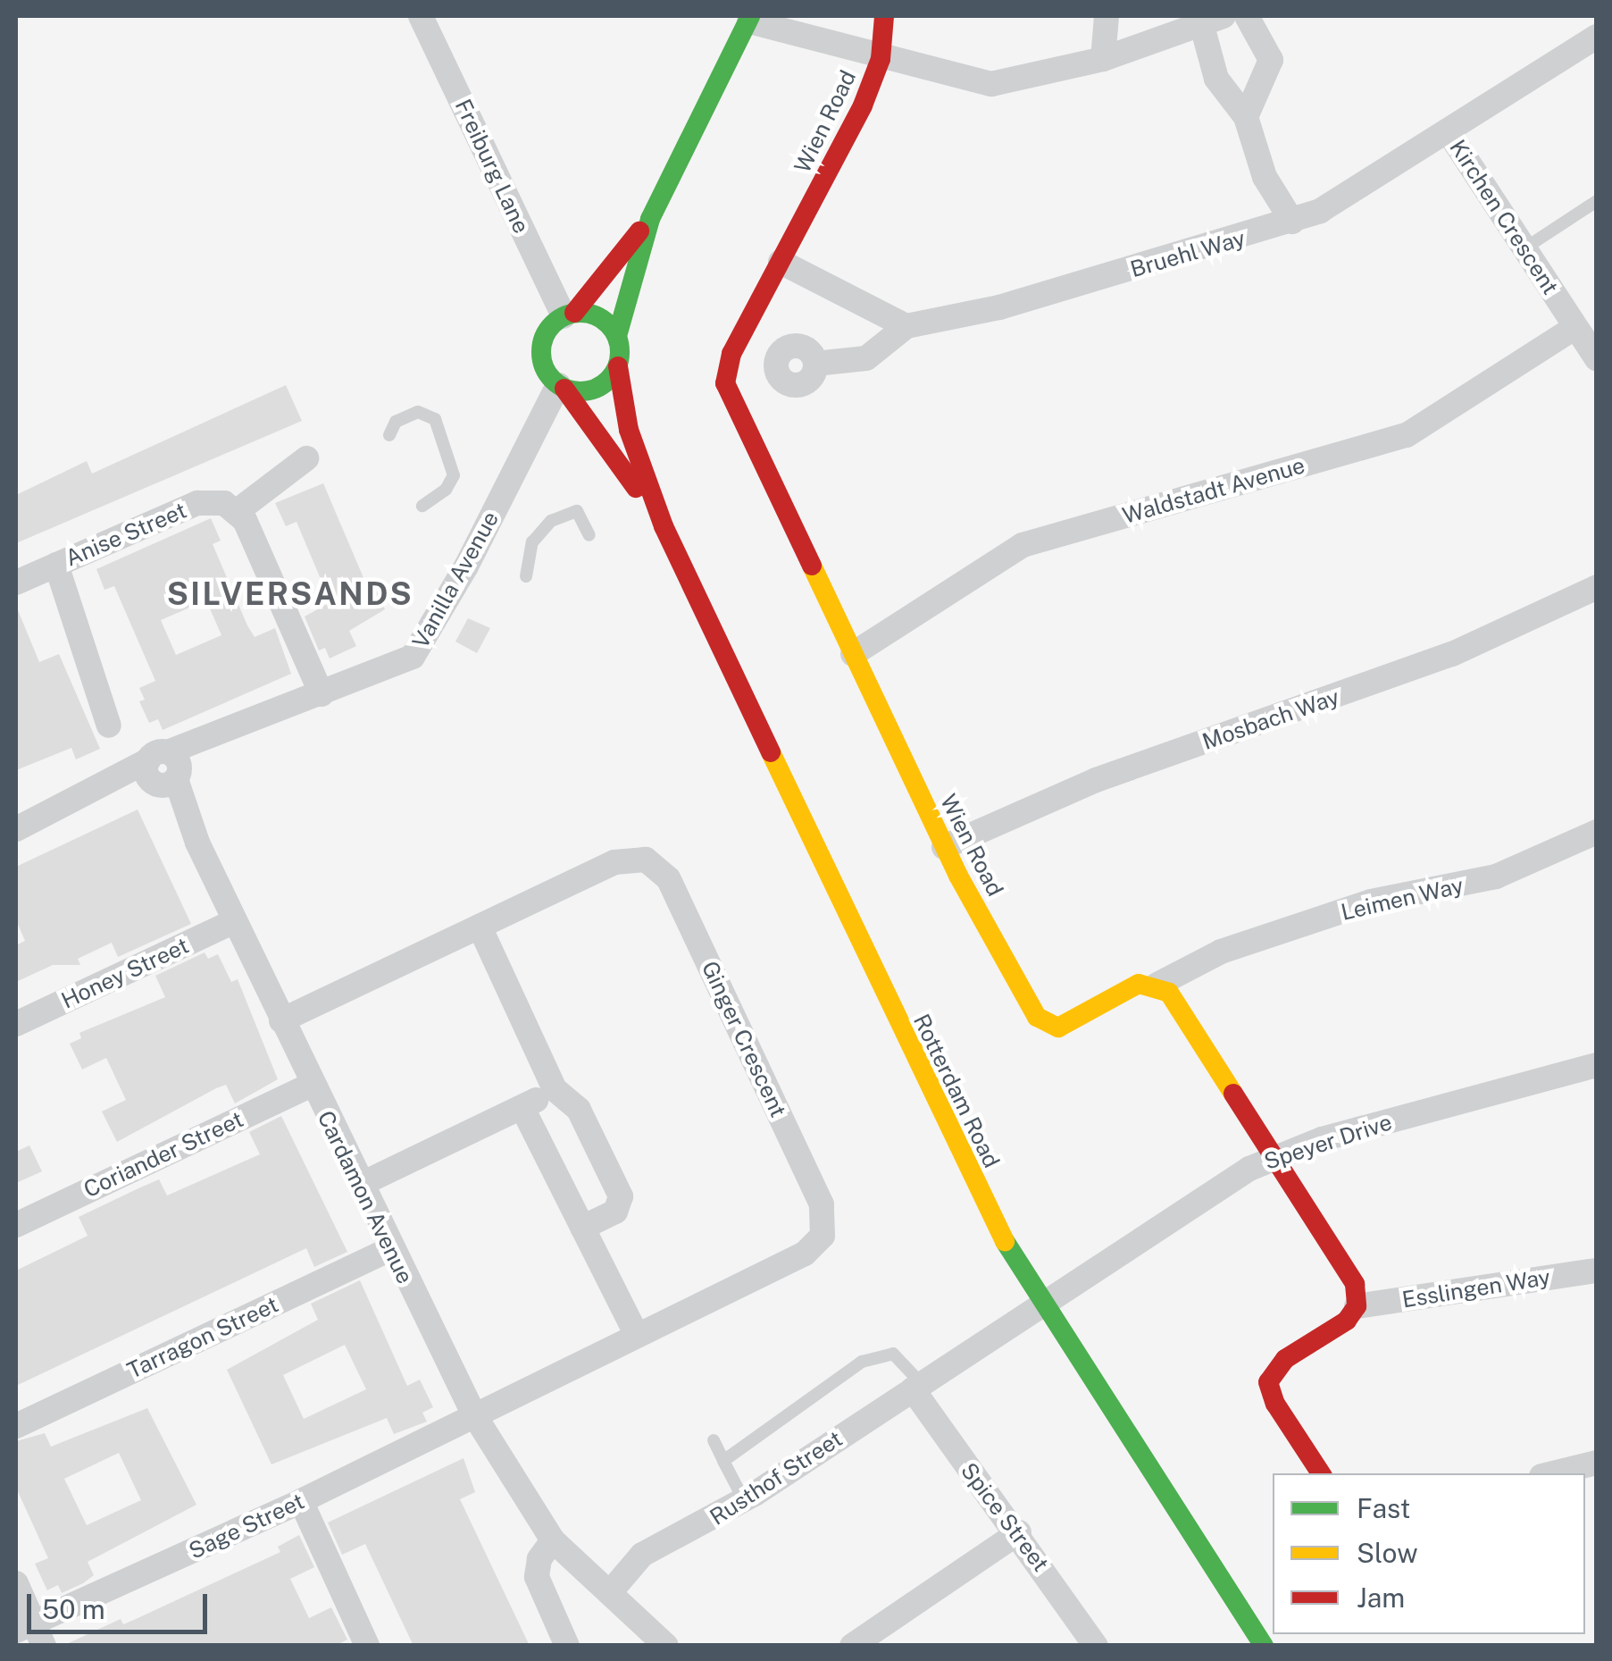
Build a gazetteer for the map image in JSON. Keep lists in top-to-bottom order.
{
  "streets": {
    "street": [
      "Wien Road",
      "Freiburg Lane",
      "Kirchen Crescent",
      "Bruehl Way",
      "Waldstadt Avenue",
      "Anise Street",
      "Vanilla Avenue",
      "Mosbach Way",
      "Leimen Way",
      "Honey Street",
      "Ginger Crescent",
      "Rotterdam Road",
      "Speyer Drive",
      "Coriander Street",
      "Cardamon Avenue",
      "Esslingen Way",
      "Tarragon Street",
      "Rusthof Street",
      "Spice Street",
      "Sage Street"
    ]
  },
  "crossings": [
    ["Wien Road", "Waldstadt Avenue"],
    ["Wien Road", "Mosbach Way"],
    ["Wien Road", "Leimen Way"],
    ["Freiburg Lane", "Vanilla Avenue"],
    ["Freiburg Lane", "Rotterdam Road"],
    ["Kirchen Crescent", "Bruehl Way"],
    ["Kirchen Crescent", "Waldstadt Avenue"],
    ["Vanilla Avenue", "Rotterdam Road"],
    ["Vanilla Avenue", "Cardamon Avenue"],
    ["Honey Street", "Cardamon Avenue"],
    ["Ginger Crescent", "Cardamon Avenue"],
    ["Ginger Crescent", "Sage Street"],
    ["Rotterdam Road", "Speyer Drive"],
    ["Speyer Drive", "Rusthof Street"],
    ["Coriander Street", "Cardamon Avenue"],
    ["Cardamon Avenue", "Tarragon Street"],
    ["Cardamon Avenue", "Rusthof Street"],
    ["Cardamon Avenue", "Sage Street"],
    ["Rusthof Street", "Spice Street"]
  ],
  "districts": ["SILVERSANDS"],
  "legend": ["Fast", "Slow", "Jam"],
  "scale_bar": "50 m"
}
